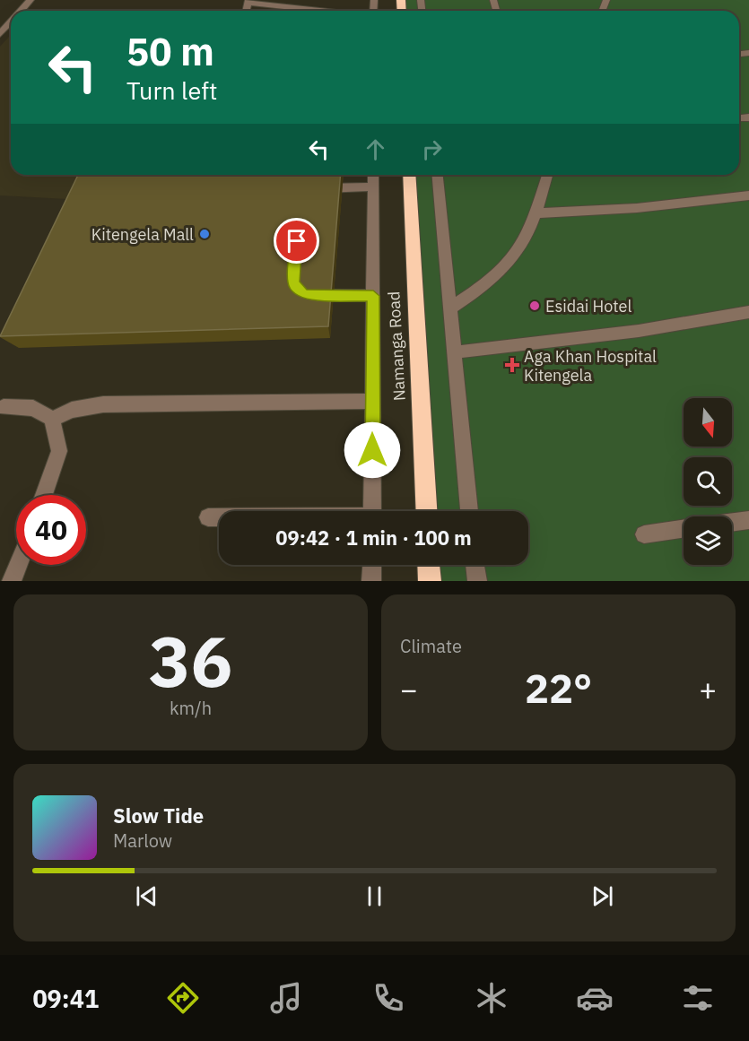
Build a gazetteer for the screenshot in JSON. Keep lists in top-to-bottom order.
{
  "streets": {
    "highway": ["Namanga Road"]
  },
  "places": {
    "other": ["Kitengela Mall", "Esidai Hotel"],
    "health": ["Aga Khan Hospital Kitengela"]
  },
  "north": "bottom",
  "page": {
    "turn": ["50 m", "Turn left"],
    "limit": "40",
    "trip": "09:42 · 1 min · 100 m",
    "tile": [
      ["36", "km/h"],
      "Climate"
    ],
    "heat": ["−", "22°", "+"],
    "song": ["Slow Tide", "Marlow"],
    "tabs": "09:41"
  }
}
